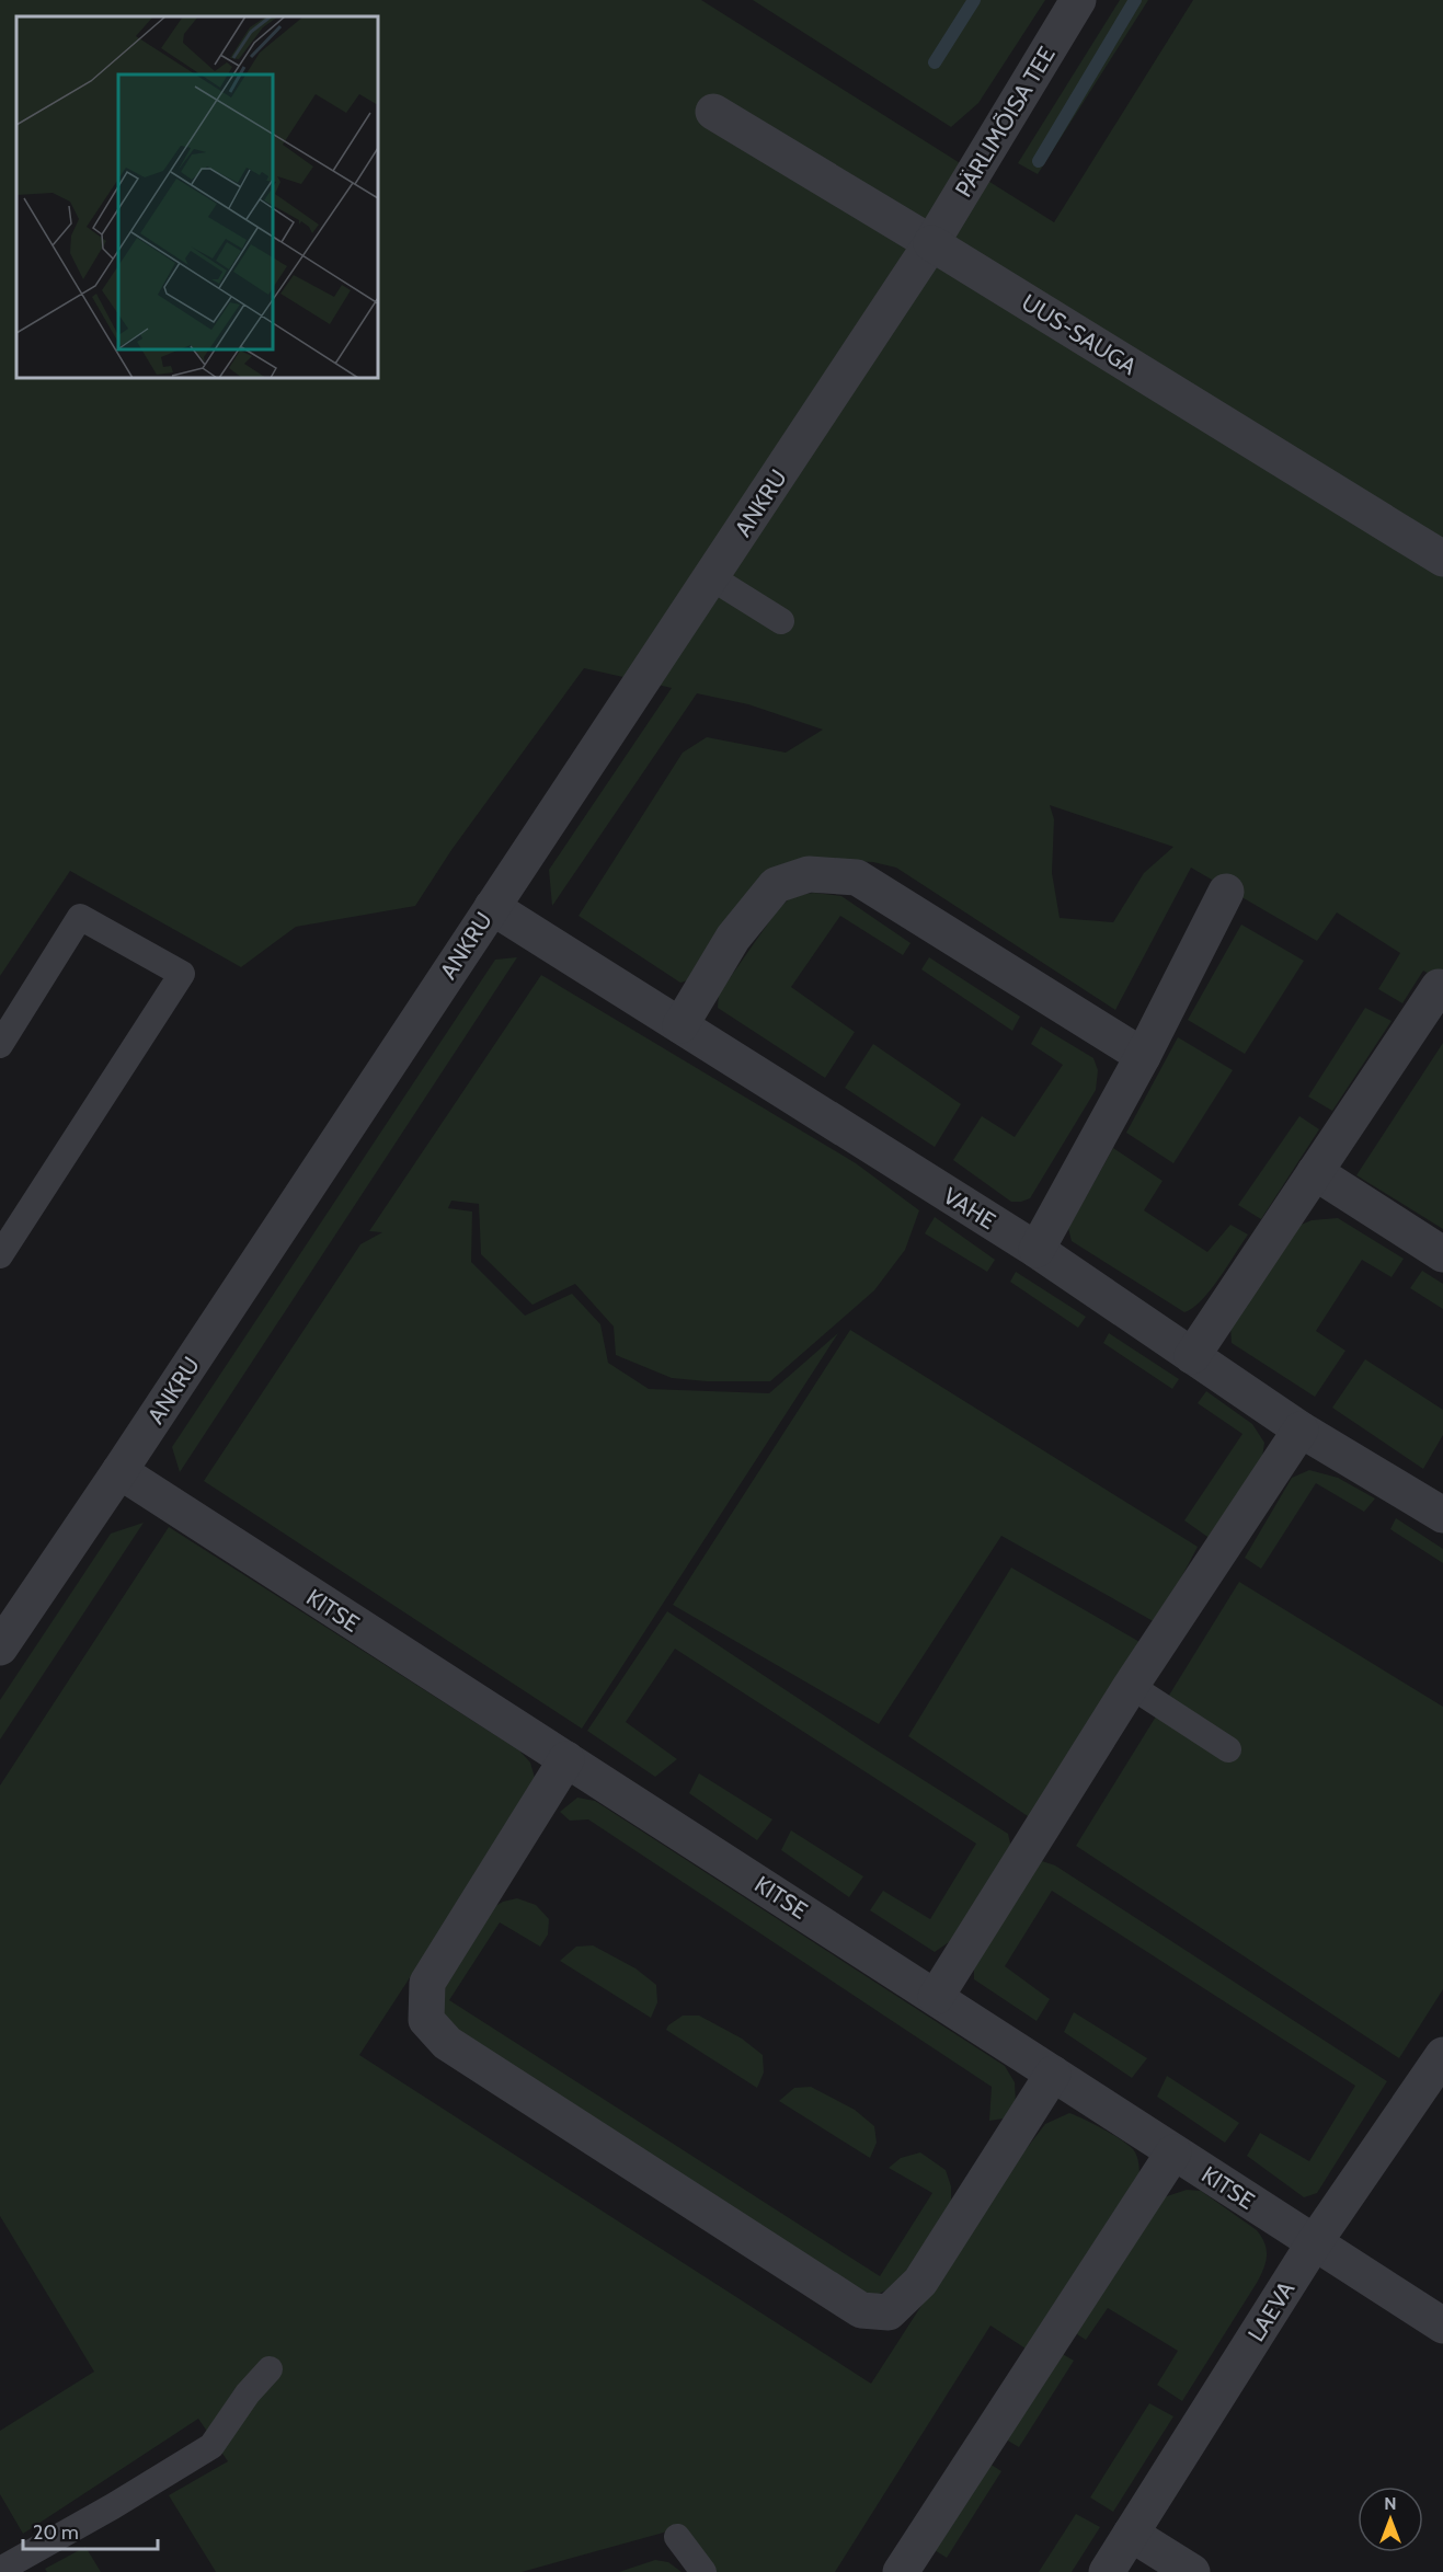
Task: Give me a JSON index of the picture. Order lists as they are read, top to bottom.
{
  "streets": {
    "street": [
      "PÄRLIMÕISA TEE",
      "UUS-SAUGA",
      "ANKRU",
      "VAHE",
      "KITSE",
      "LAEVA"
    ]
  },
  "crossings": [
    ["PÄRLIMÕISA TEE", "UUS-SAUGA"],
    ["PÄRLIMÕISA TEE", "ANKRU"],
    ["UUS-SAUGA", "ANKRU"],
    ["ANKRU", "VAHE"],
    ["ANKRU", "KITSE"],
    ["KITSE", "LAEVA"]
  ],
  "scale_bar": "20 m",
  "north": "top"
}
